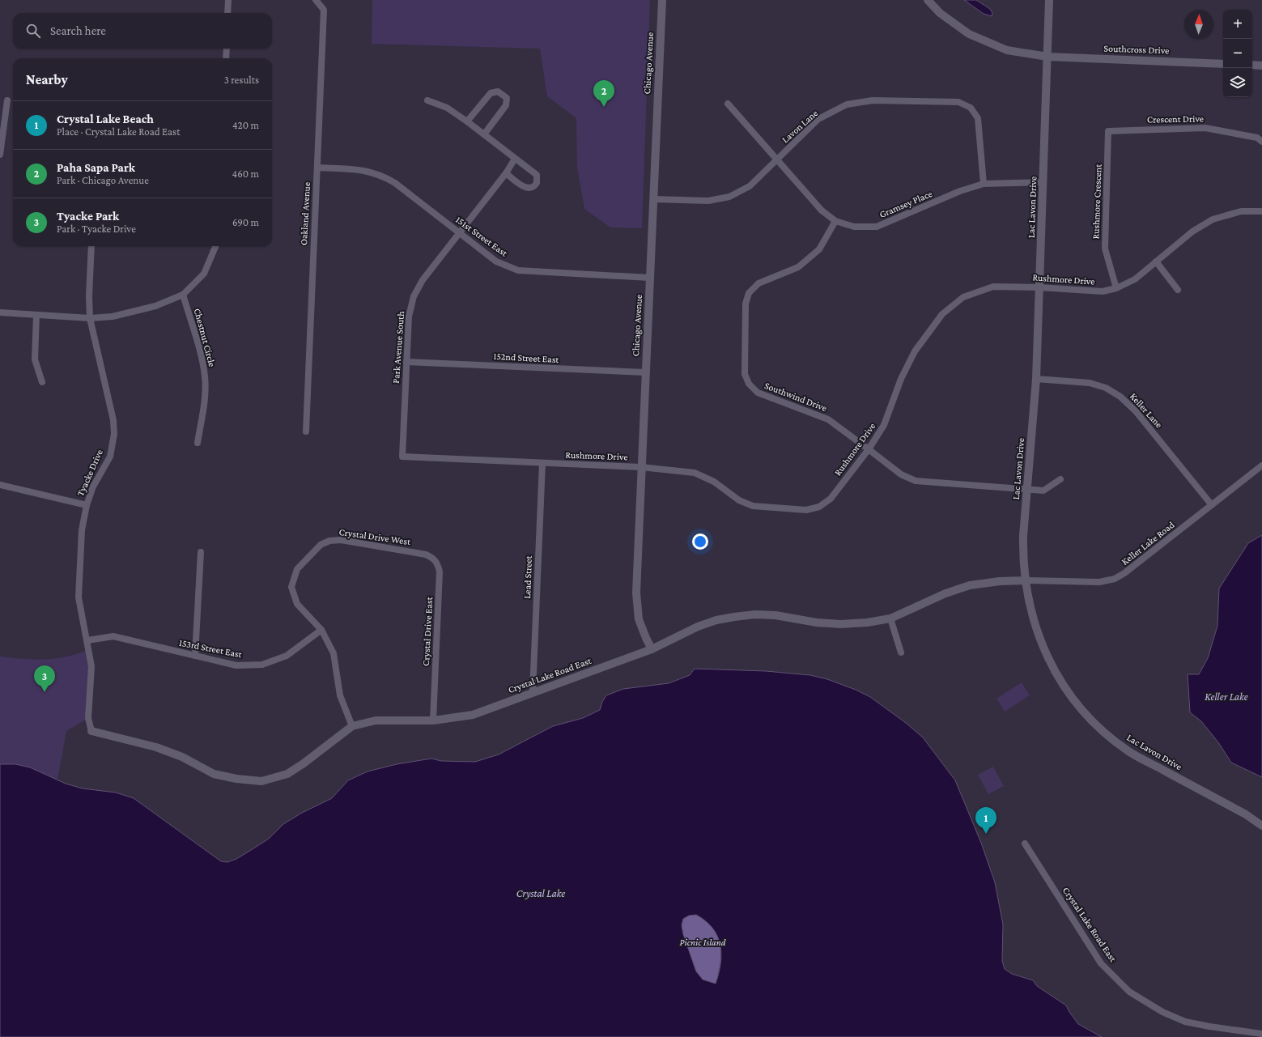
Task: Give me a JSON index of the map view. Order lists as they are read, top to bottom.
{
  "streets": {
    "street": [
      "Southcross Drive",
      "Chicago Avenue",
      "Crescent Drive",
      "Lavon Lane",
      "Rushmore Crescent",
      "Gramsey Place",
      "Lac Lavon Drive",
      "Oakland Avenue",
      "151st Street East",
      "Rushmore Drive",
      "Chestnut Circle",
      "Park Avenue South",
      "152nd Street East",
      "Southwind Drive",
      "Keller Lane",
      "Tyacke Drive",
      "Crystal Drive West",
      "Keller Lake Road",
      "Lead Street",
      "Crystal Drive East",
      "153rd Street East",
      "Crystal Lake Road East"
    ]
  },
  "crossings": [
    ["Southcross Drive", "Lac Lavon Drive"],
    ["Chicago Avenue", "Lavon Lane"],
    ["Chicago Avenue", "151st Street East"],
    ["Chicago Avenue", "Rushmore Drive"],
    ["Chicago Avenue", "152nd Street East"],
    ["Chicago Avenue", "Crystal Lake Road East"],
    ["Crescent Drive", "Rushmore Crescent"],
    ["Lavon Lane", "Gramsey Place"],
    ["Rushmore Crescent", "Rushmore Drive"],
    ["Gramsey Place", "Lac Lavon Drive"],
    ["Gramsey Place", "Southwind Drive"],
    ["Lac Lavon Drive", "Rushmore Drive"],
    ["Lac Lavon Drive", "Southwind Drive"],
    ["Lac Lavon Drive", "Keller Lane"],
    ["Lac Lavon Drive", "Keller Lake Road"],
    ["Lac Lavon Drive", "Crystal Lake Road East"],
    ["Oakland Avenue", "151st Street East"],
    ["151st Street East", "Park Avenue South"],
    ["Rushmore Drive", "Park Avenue South"],
    ["Rushmore Drive", "Southwind Drive"],
    ["Rushmore Drive", "Lead Street"],
    ["Park Avenue South", "152nd Street East"],
    ["Keller Lane", "Keller Lake Road"],
    ["Tyacke Drive", "153rd Street East"],
    ["Tyacke Drive", "Crystal Lake Road East"],
    ["Crystal Drive West", "Crystal Drive East"],
    ["Crystal Drive West", "153rd Street East"],
    ["Crystal Drive West", "Crystal Lake Road East"],
    ["Keller Lake Road", "Crystal Lake Road East"],
    ["Lead Street", "Crystal Lake Road East"],
    ["Crystal Drive East", "Crystal Lake Road East"]
  ],
  "water": ["Keller Lake", "Crystal Lake"],
  "parks": ["Picnic Island"],
  "north": "top",
  "page": {
    "map_buttons": ["+", "−"],
    "search": "Search here",
    "heading": ["Nearby", "3 results"],
    "pins": ["2", "3", "1"],
    "list": [
      {
        "mark": "1",
        "name": "Crystal Lake Beach",
        "note": "Place · Crystal Lake Road East",
        "value": "420 m"
      },
      {
        "mark": "2",
        "name": "Paha Sapa Park",
        "note": "Park · Chicago Avenue",
        "value": "460 m"
      },
      {
        "mark": "3",
        "name": "Tyacke Park",
        "note": "Park · Tyacke Drive",
        "value": "690 m"
      }
    ]
  }
}
